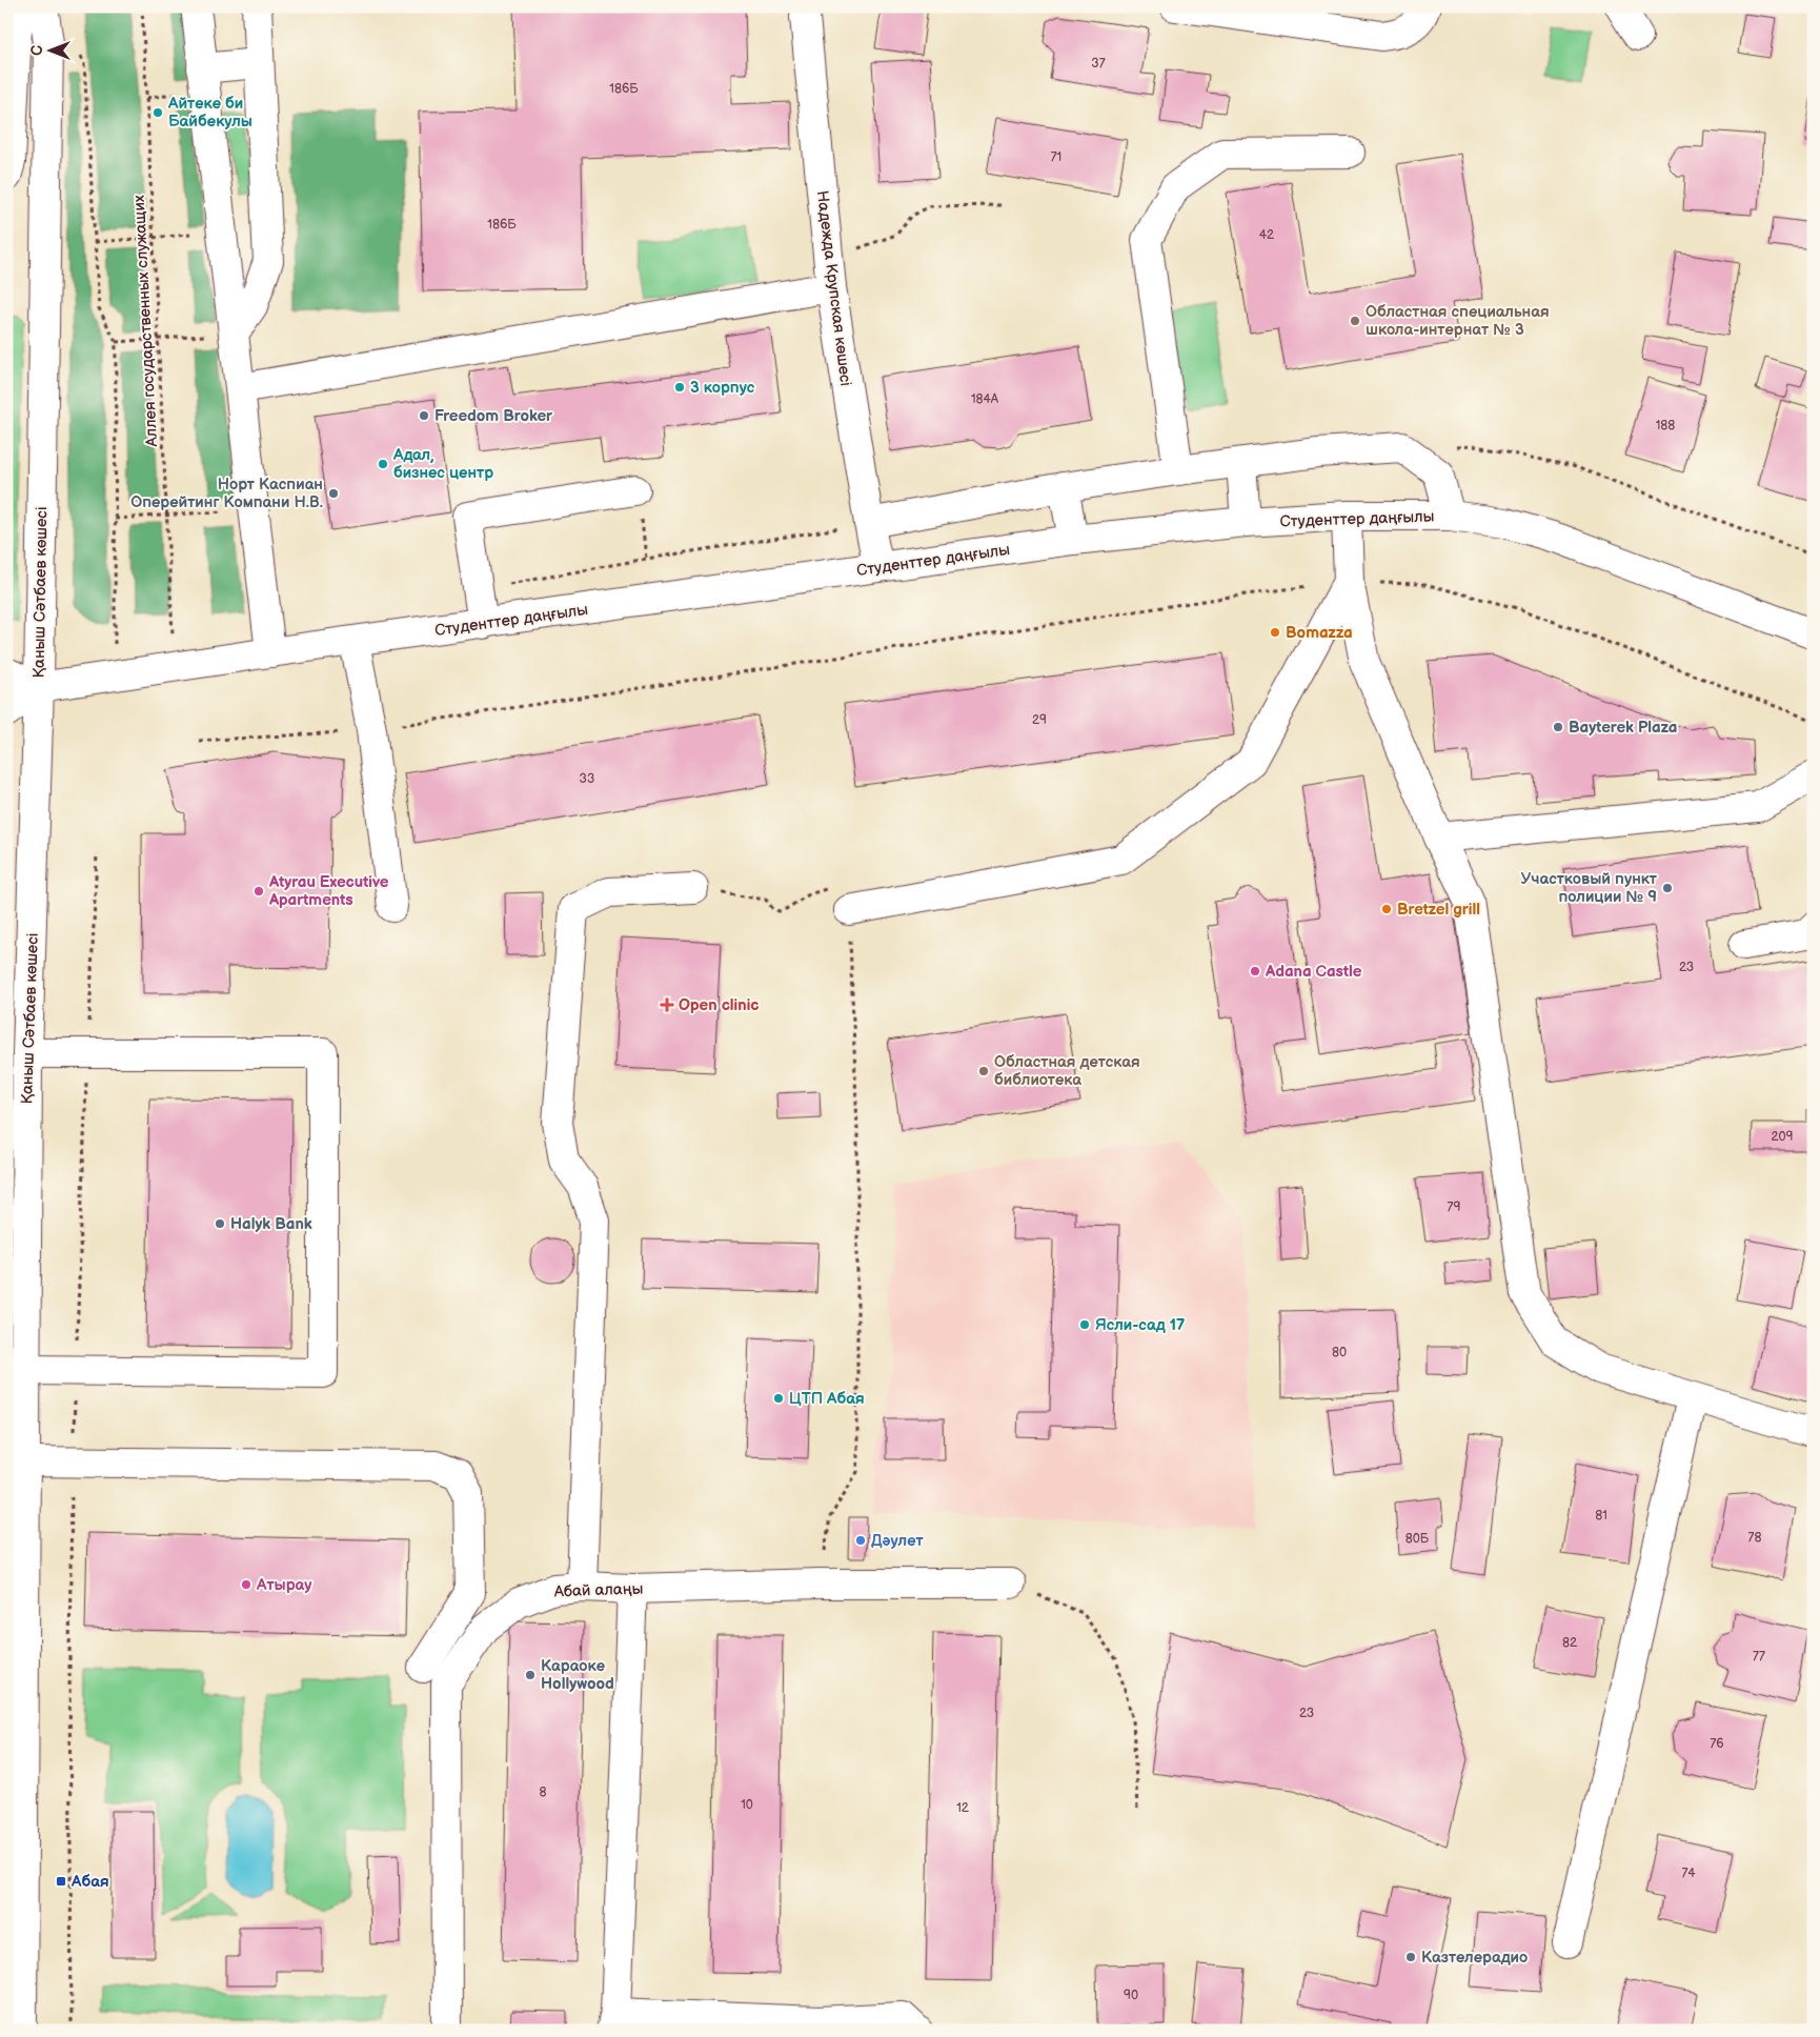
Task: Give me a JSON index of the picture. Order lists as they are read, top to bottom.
{
  "streets": {
    "street": [
      "Надежда Крупская көшесі",
      "Студенттер даңғылы",
      "Қаныш Сәтбаев көшесі",
      "Абай алаңы"
    ],
    "path": ["Аллея государственных служащих"]
  },
  "crossings": [
    ["Надежда Крупская көшесі", "Студенттер даңғылы"],
    ["Студенттер даңғылы", "Қаныш Сәтбаев көшесі"]
  ],
  "places": {
    "other": [
      "Айтеке би Байбекулы",
      "Областная специальная школа-интернат № 3",
      "3 корпус",
      "Freedom Broker",
      "Адал, бизнес центр",
      "Норт Каспиан Оперейтинг Компани Н.В.",
      "Bomazza",
      "Bayterek Plaza",
      "Участковый пункт полиции № 9",
      "Atyrau Executive Apartments",
      "Bretzel grill",
      "Adana Сastle",
      "Областная детская библиотека",
      "Halyk Bank",
      "Ясли-сад 17",
      "ЦТП Абая",
      "Дәулет",
      "Атырау",
      "Караоке Hollywood",
      "Казтелерадио"
    ],
    "health": ["Open clinic"],
    "transit": ["Абая"]
  },
  "house_numbers": [
    "37",
    "186Б",
    "71",
    "186Б",
    "42",
    "184А",
    "188",
    "29",
    "33",
    "23",
    "209",
    "79",
    "80",
    "81",
    "78",
    "80Б",
    "82",
    "77",
    "23",
    "76",
    "8",
    "10",
    "12",
    "74",
    "90"
  ],
  "north": "left"
}
